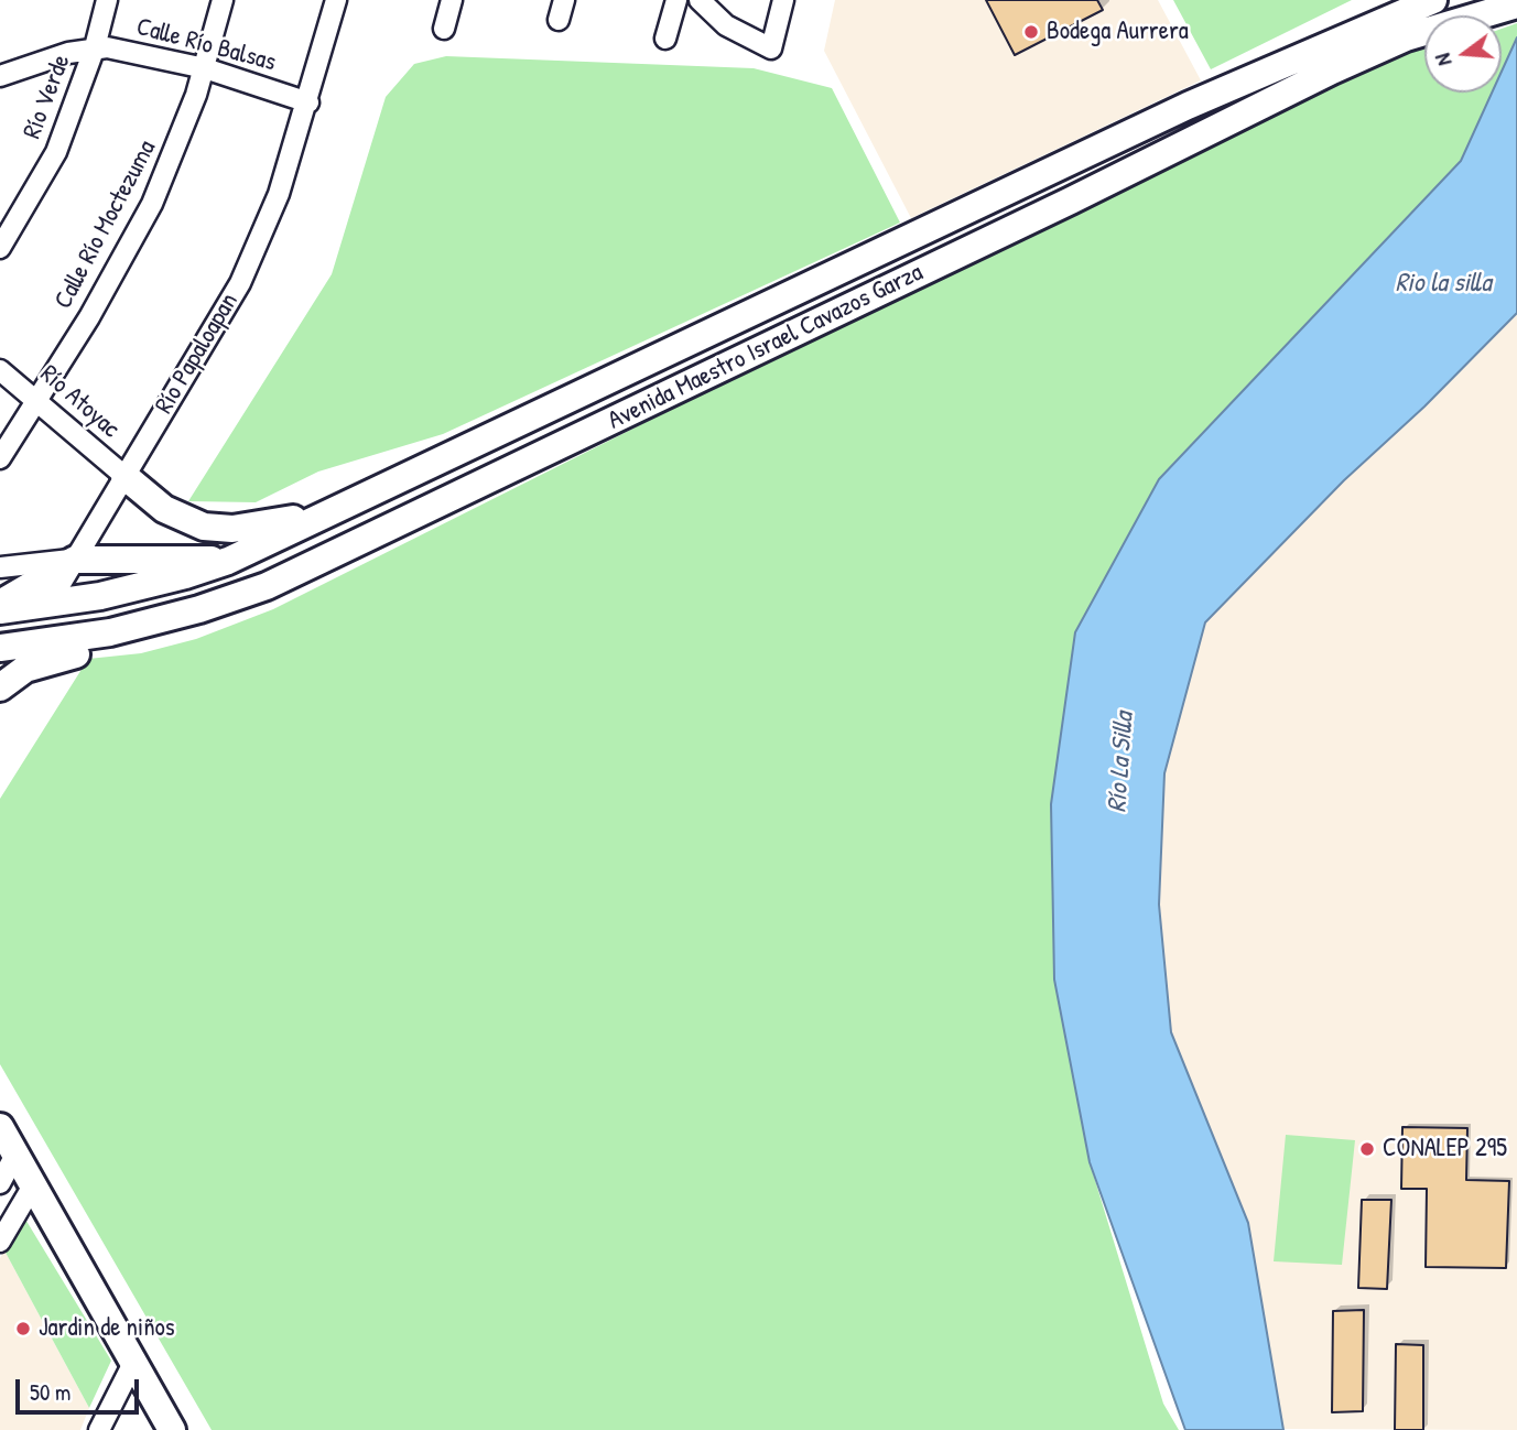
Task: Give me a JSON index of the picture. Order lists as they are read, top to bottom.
{
  "streets": {
    "main road": ["Avenida Maestro Israel Cavazos Garza", "Río Papaloapan"],
    "street": [
      "Calle Río Balsas",
      "Río Verde",
      "Calle Río Moctezuma",
      "Río Atoyac"
    ]
  },
  "crossings": [
    ["Calle Río Balsas", "Río Verde"],
    ["Calle Río Balsas", "Calle Río Moctezuma"],
    ["Calle Río Balsas", "Río Papaloapan"],
    ["Calle Río Moctezuma", "Río Atoyac"],
    ["Avenida Maestro Israel Cavazos Garza", "Río Papaloapan"],
    ["Río Papaloapan", "Río Atoyac"]
  ],
  "water": ["Rio la silla", "Río La Silla"],
  "places": ["Bodega Aurrera", "CONALEP 295", "Jardin de niños"],
  "scale_bar": "50 m",
  "north": "left"
}
